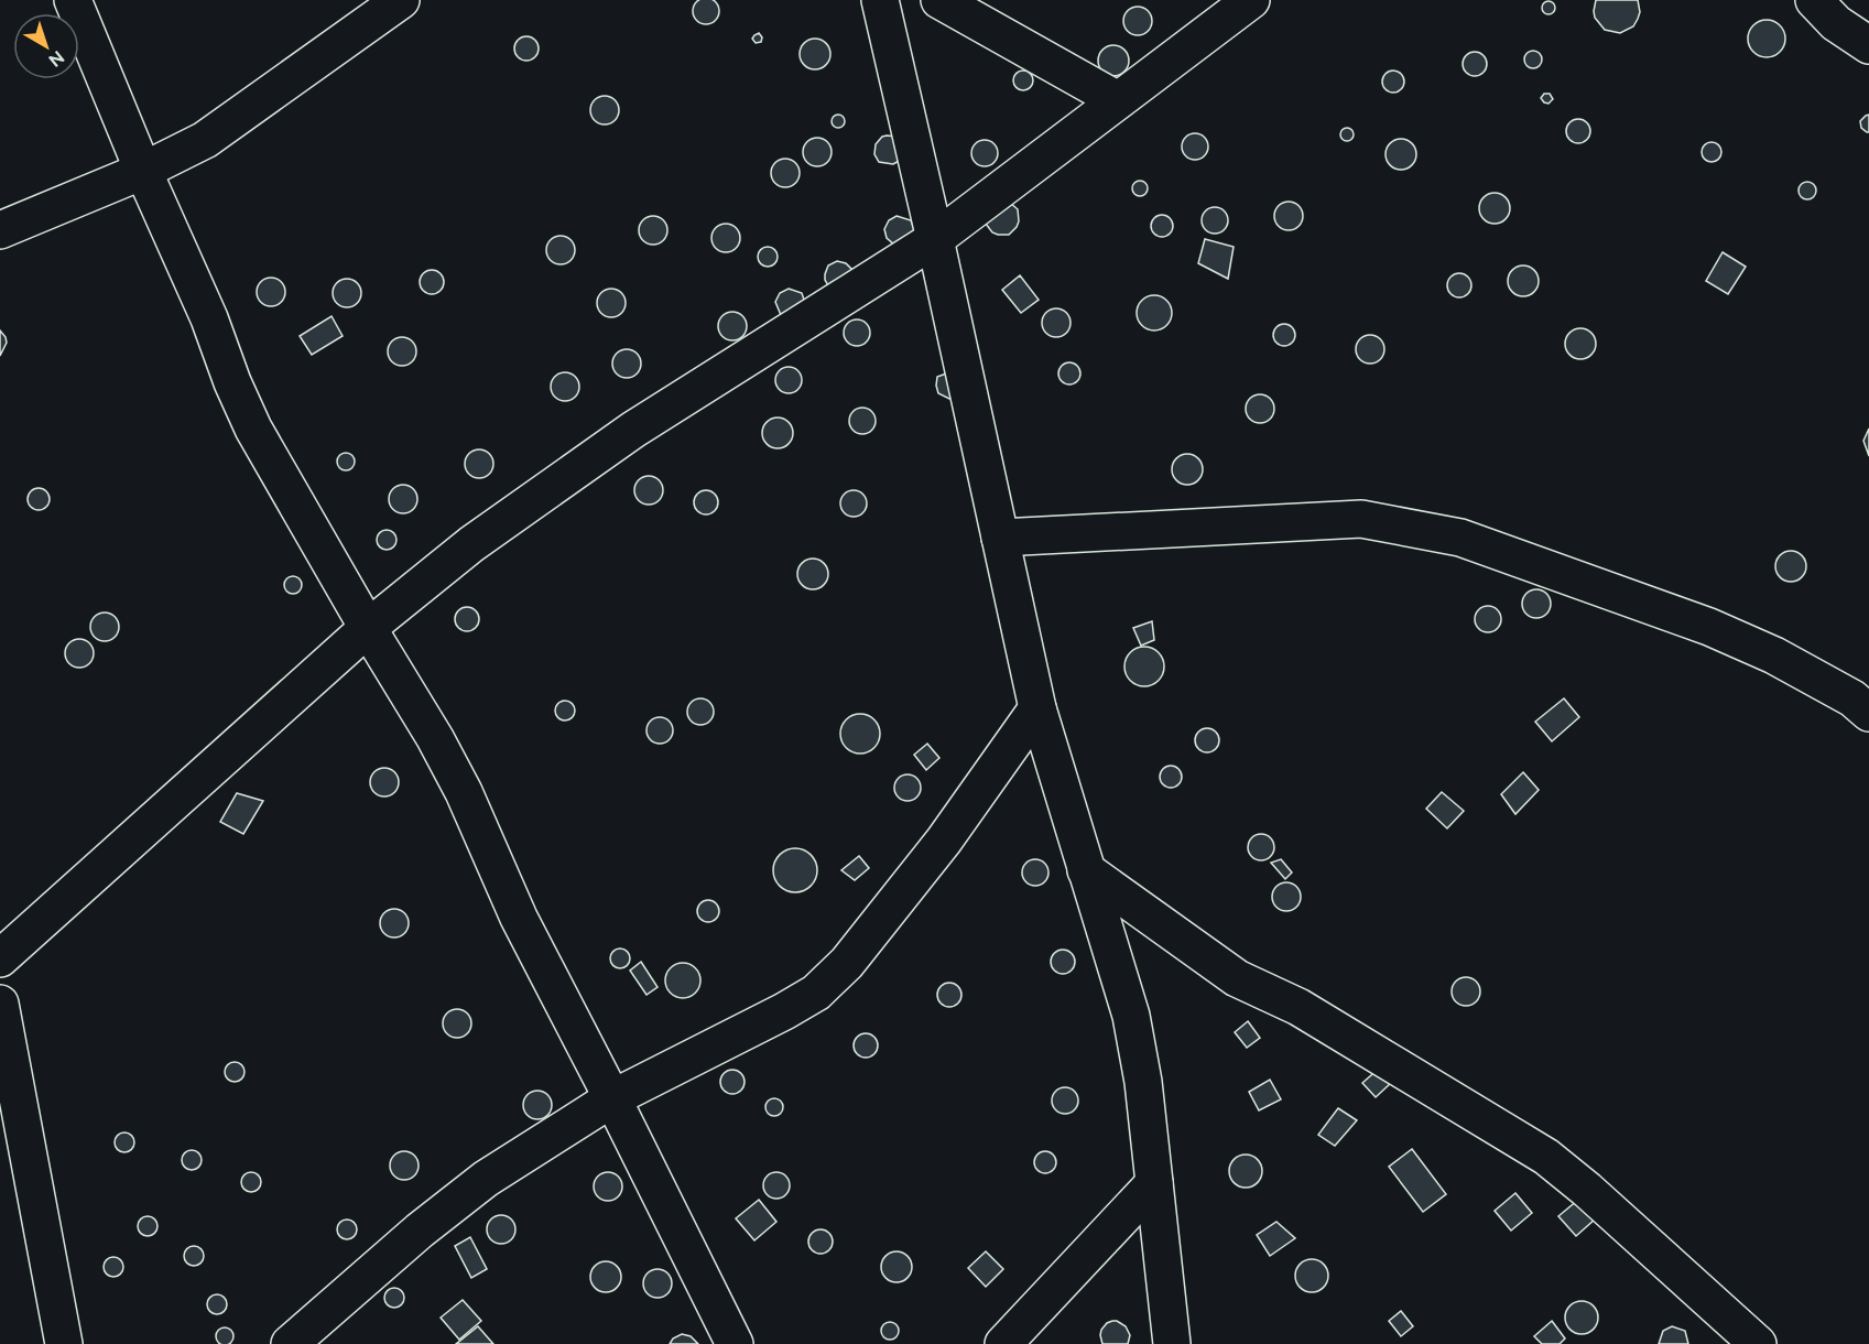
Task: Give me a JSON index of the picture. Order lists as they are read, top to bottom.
{
  "north": "bottom right"
}
